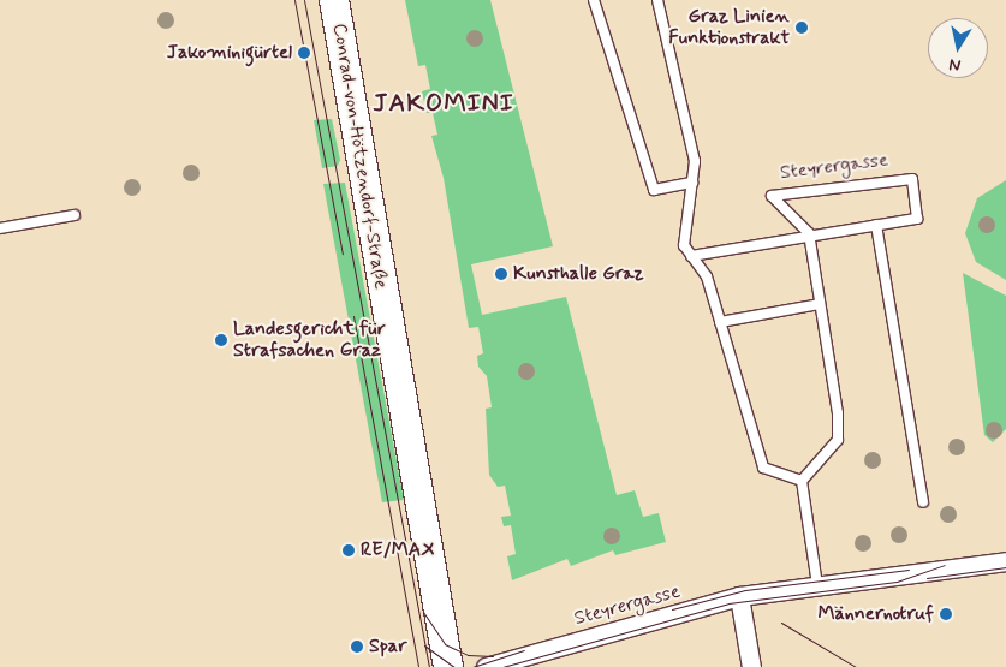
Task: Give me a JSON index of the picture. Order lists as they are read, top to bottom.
{
  "streets": {
    "main road": ["Conrad-von-Hötzendorf-Straße"],
    "street": ["Steyrergasse"]
  },
  "districts": ["JAKOMINI"],
  "places": [
    "Graz Linien Funktionstrakt",
    "Jakominigürtel",
    "Kunsthalle Graz",
    "Landesgericht für Strafsachen Graz",
    "RE/MAX",
    "Männernotruf",
    "Spar"
  ],
  "north": "bottom"
}
